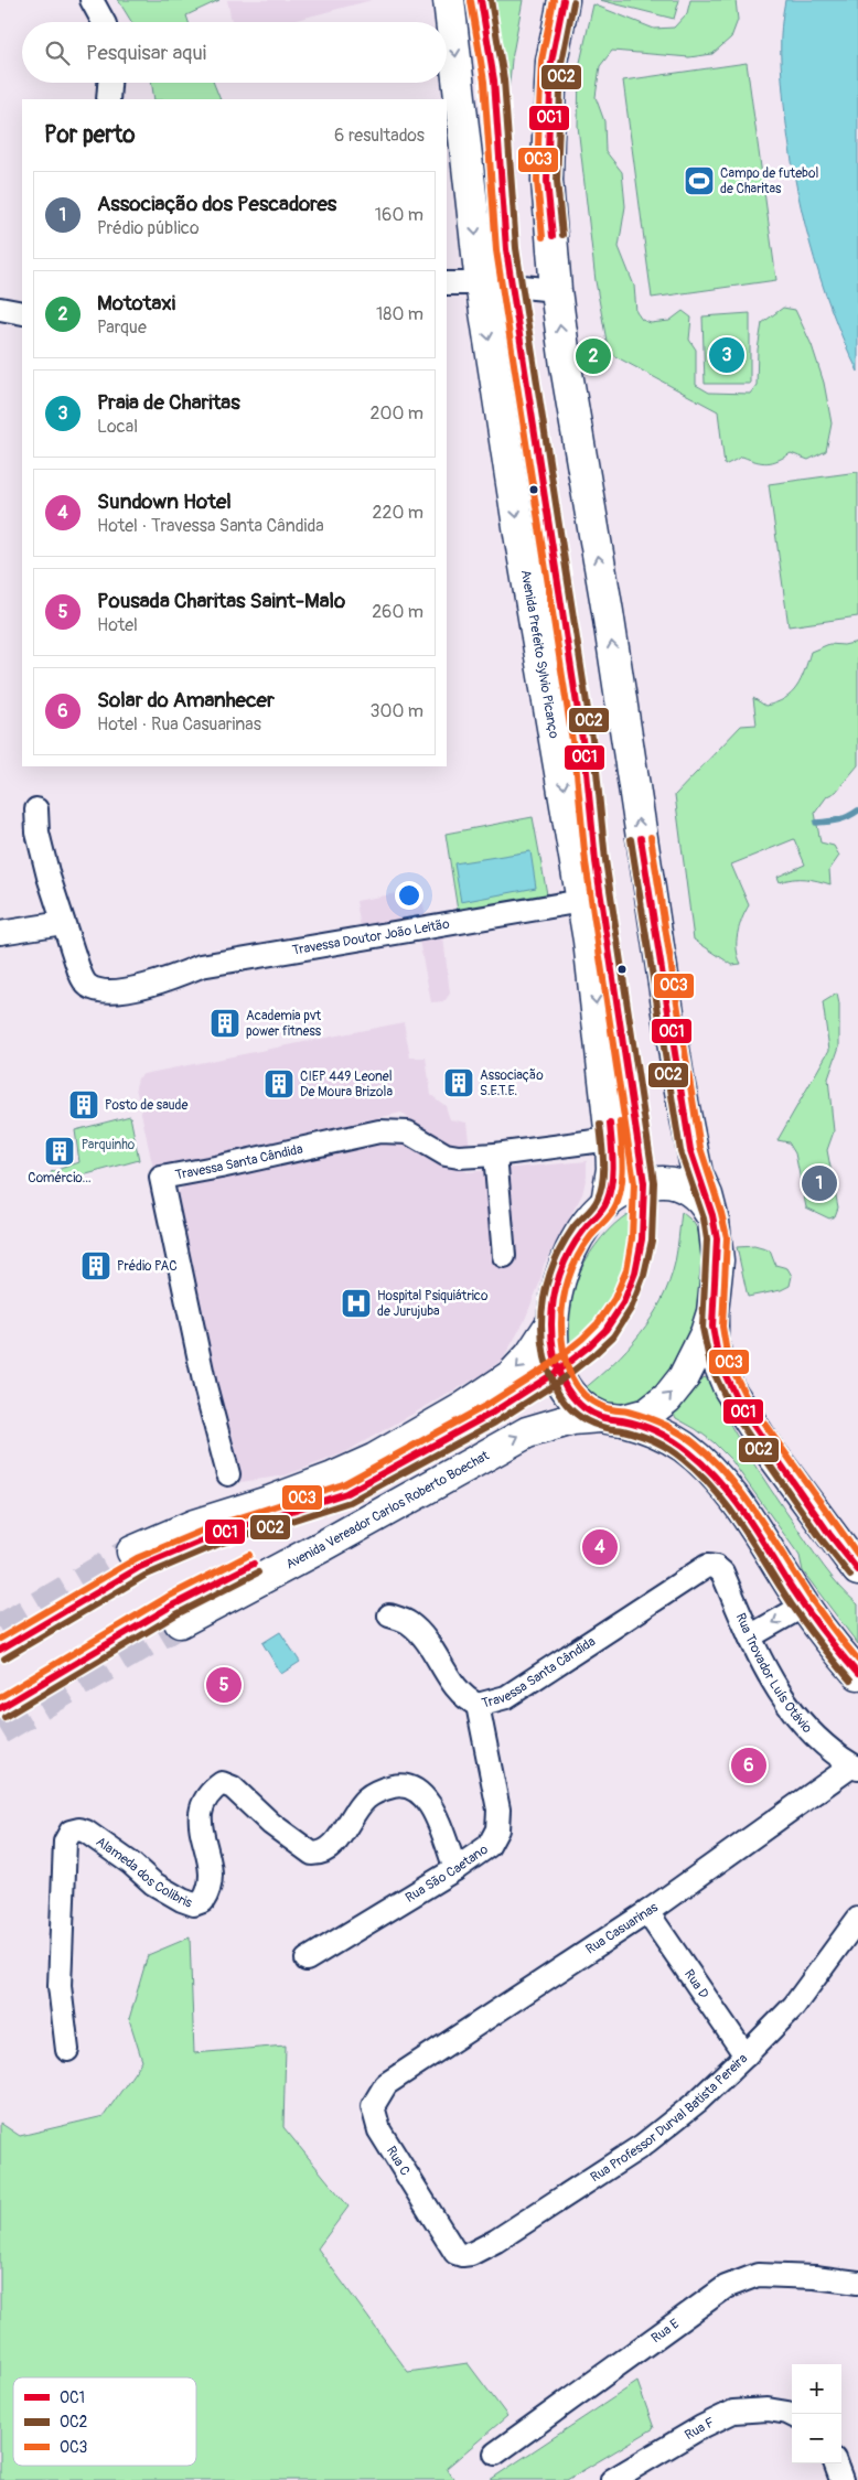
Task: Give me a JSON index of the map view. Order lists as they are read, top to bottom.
{
  "streets": {
    "main road": ["Avenida Prefeito Sylvio Picanço", "Avenida Vereador Carlos Roberto Boechat"],
    "street": [
      "Travessa Doutor João Leitão",
      "Travessa Santa Cândida",
      "Rua Trovador Luís Otávio",
      "Alameda dos Colibris",
      "Rua São Caetano",
      "Rua Casuarinas",
      "Rua D",
      "Rua Professor Durval Batista Pereira",
      "Rua C",
      "Rua E",
      "Rua F"
    ]
  },
  "crossings": [
    ["Avenida Prefeito Sylvio Picanço", "Travessa Doutor João Leitão"],
    ["Avenida Prefeito Sylvio Picanço", "Travessa Santa Cândida"],
    ["Travessa Santa Cândida", "Rua Trovador Luís Otávio"],
    ["Travessa Santa Cândida", "Rua São Caetano"],
    ["Rua Trovador Luís Otávio", "Rua Casuarinas"],
    ["Alameda dos Colibris", "Rua São Caetano"],
    ["Rua Casuarinas", "Rua D"],
    ["Rua Casuarinas", "Rua C"],
    ["Rua D", "Rua Professor Durval Batista Pereira"],
    ["Rua Professor Durval Batista Pereira", "Rua C"]
  ],
  "parks": ["Parquinho"],
  "places": {
    "sports": ["Campo de futebol de Charitas"],
    "building": [
      "Academia pvt power fitness",
      "Associação S.E.T.E.",
      "CIEP 449 Leonel De Moura Brizola",
      "Posto de saude",
      "Comércio...",
      "Prédio PAC"
    ],
    "hospital": ["Hospital Psiquiátrico de Jurujuba"]
  },
  "lines": ["transit line OC1", "transit line OC2", "transit line OC3"],
  "legend": ["OC1", "OC2", "OC3"],
  "page": {
    "search": "Pesquisar aqui",
    "heading": ["Por perto", "6 resultados"],
    "list": [
      {
        "mark": "1",
        "name": "Associação dos Pescadores",
        "note": "Prédio público",
        "value": "160 m"
      },
      {
        "mark": "2",
        "name": "Mototaxi",
        "note": "Parque",
        "value": "180 m"
      },
      {
        "mark": "3",
        "name": "Praia de Charitas",
        "note": "Local",
        "value": "200 m"
      },
      {
        "mark": "4",
        "name": "Sundown Hotel",
        "note": "Hotel · Travessa Santa Cândida",
        "value": "220 m"
      },
      {
        "mark": "5",
        "name": "Pousada Charitas Saint-Malo",
        "note": "Hotel",
        "value": "260 m"
      },
      {
        "mark": "6",
        "name": "Solar do Amanhecer",
        "note": "Hotel · Rua Casuarinas",
        "value": "300 m"
      }
    ],
    "pins": [
      "3",
      "2",
      "1",
      "4",
      "5",
      "6"
    ],
    "map_buttons": ["+", "−"]
  }
}
